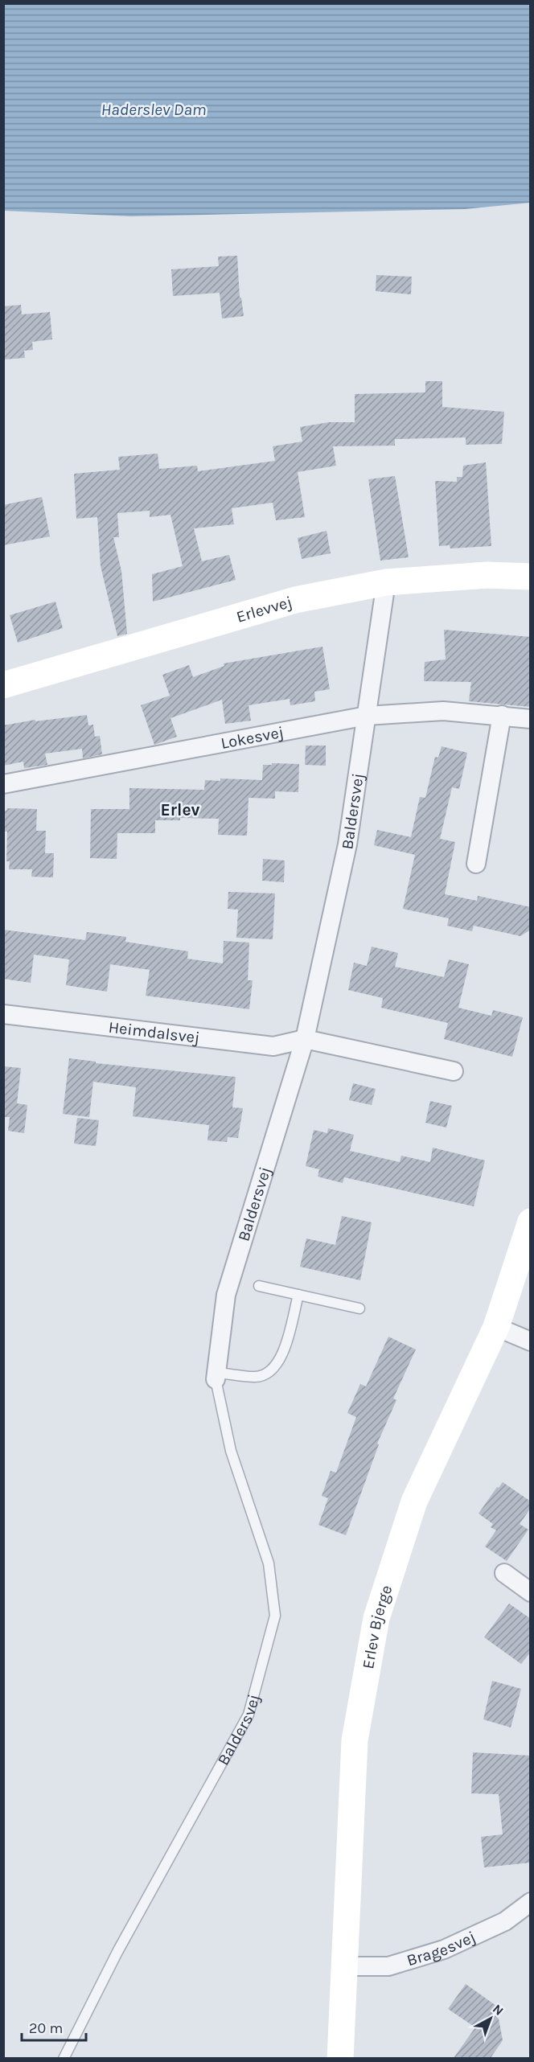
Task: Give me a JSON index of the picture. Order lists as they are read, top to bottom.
{
  "streets": {
    "street": [
      "Erlevvej",
      "Lokesvej",
      "Baldersvej",
      "Heimdalsvej",
      "Erlev Bjerge",
      "Bragesvej"
    ]
  },
  "crossings": [
    ["Erlevvej", "Baldersvej"],
    ["Lokesvej", "Baldersvej"],
    ["Baldersvej", "Heimdalsvej"],
    ["Erlev Bjerge", "Bragesvej"]
  ],
  "districts": ["Erlev"],
  "water": ["Haderslev Dam"],
  "scale_bar": "20 m",
  "north": "top right"
}
